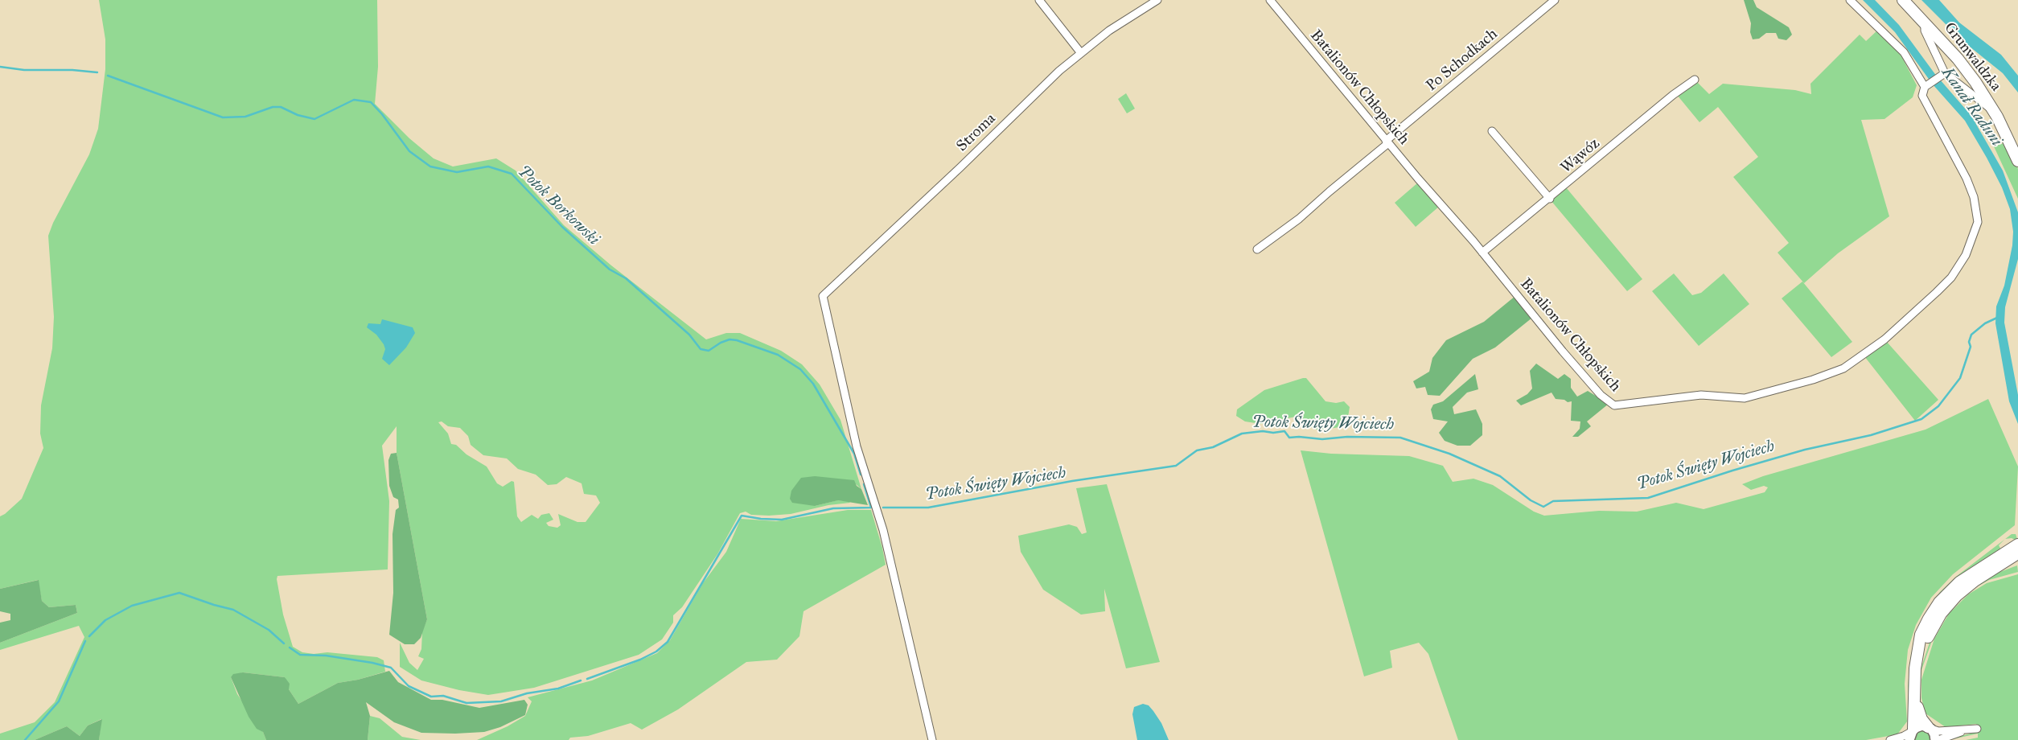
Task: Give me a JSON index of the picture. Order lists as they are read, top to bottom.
{
  "streets": {
    "main road": ["Grunwaldzka"],
    "street": [
      "Po Schodkach",
      "Batalionów Chłopskich",
      "Stroma",
      "Wąwóz"
    ]
  },
  "crossings": [
    ["Po Schodkach", "Batalionów Chłopskich"],
    ["Batalionów Chłopskich", "Wąwóz"]
  ],
  "water": ["Kanał Raduni", "Potok Borkowski", "Potok Święty Wojciech"]
}
